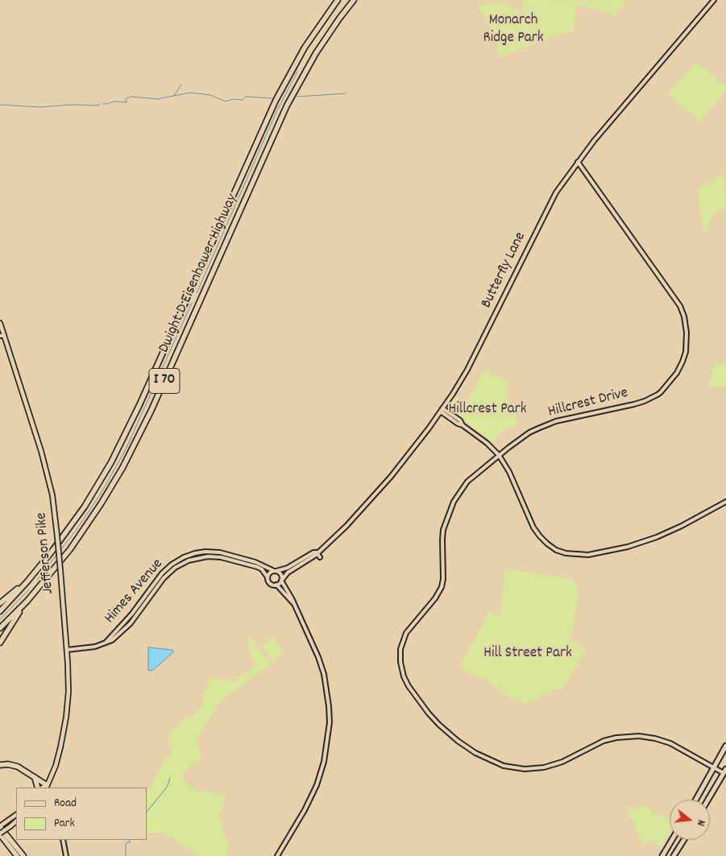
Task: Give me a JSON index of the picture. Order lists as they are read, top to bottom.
{
  "streets": {
    "highway": ["Dwight D Eisenhower Highway", "I 70"],
    "main road": ["Jefferson Pike"],
    "street": ["Butterfly Lane", "Hillcrest Drive", "Himes Avenue"]
  },
  "crossings": [
    ["Butterfly Lane", "Hillcrest Drive"],
    ["Butterfly Lane", "Himes Avenue"],
    ["Jefferson Pike", "Himes Avenue"]
  ],
  "parks": ["Monarch Ridge Park", "Hillcrest Park", "Hill Street Park"],
  "legend": ["Road", "Park"],
  "north": "right"
}
